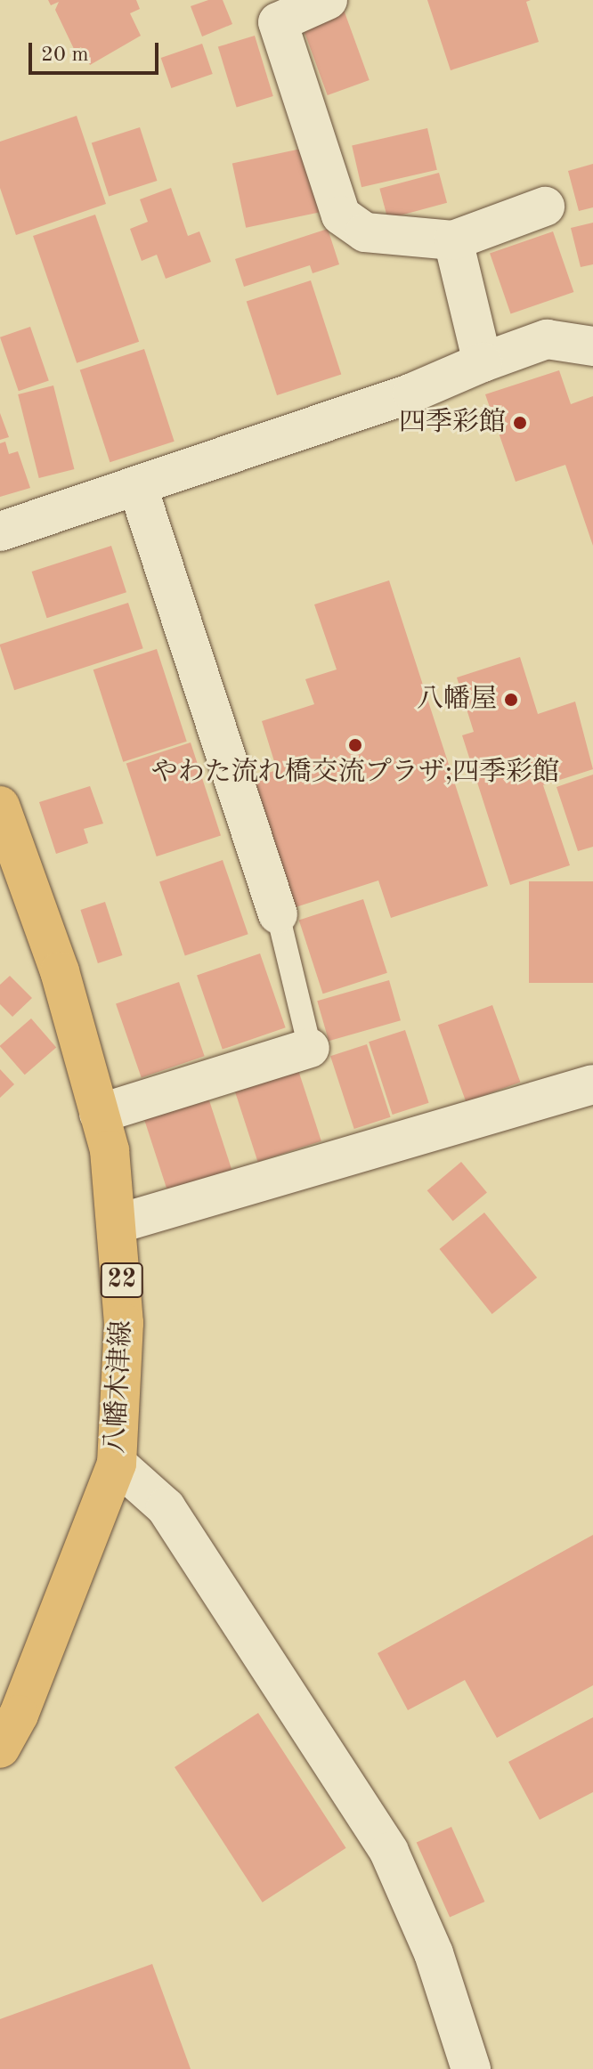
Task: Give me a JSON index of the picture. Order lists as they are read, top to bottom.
{
  "streets": {
    "main road": ["22", "八幡木津線"]
  },
  "places": ["四季彩館", "八幡屋", "やわた流れ橋交流プラザ;四季彩館"],
  "scale_bar": "20 m"
}
